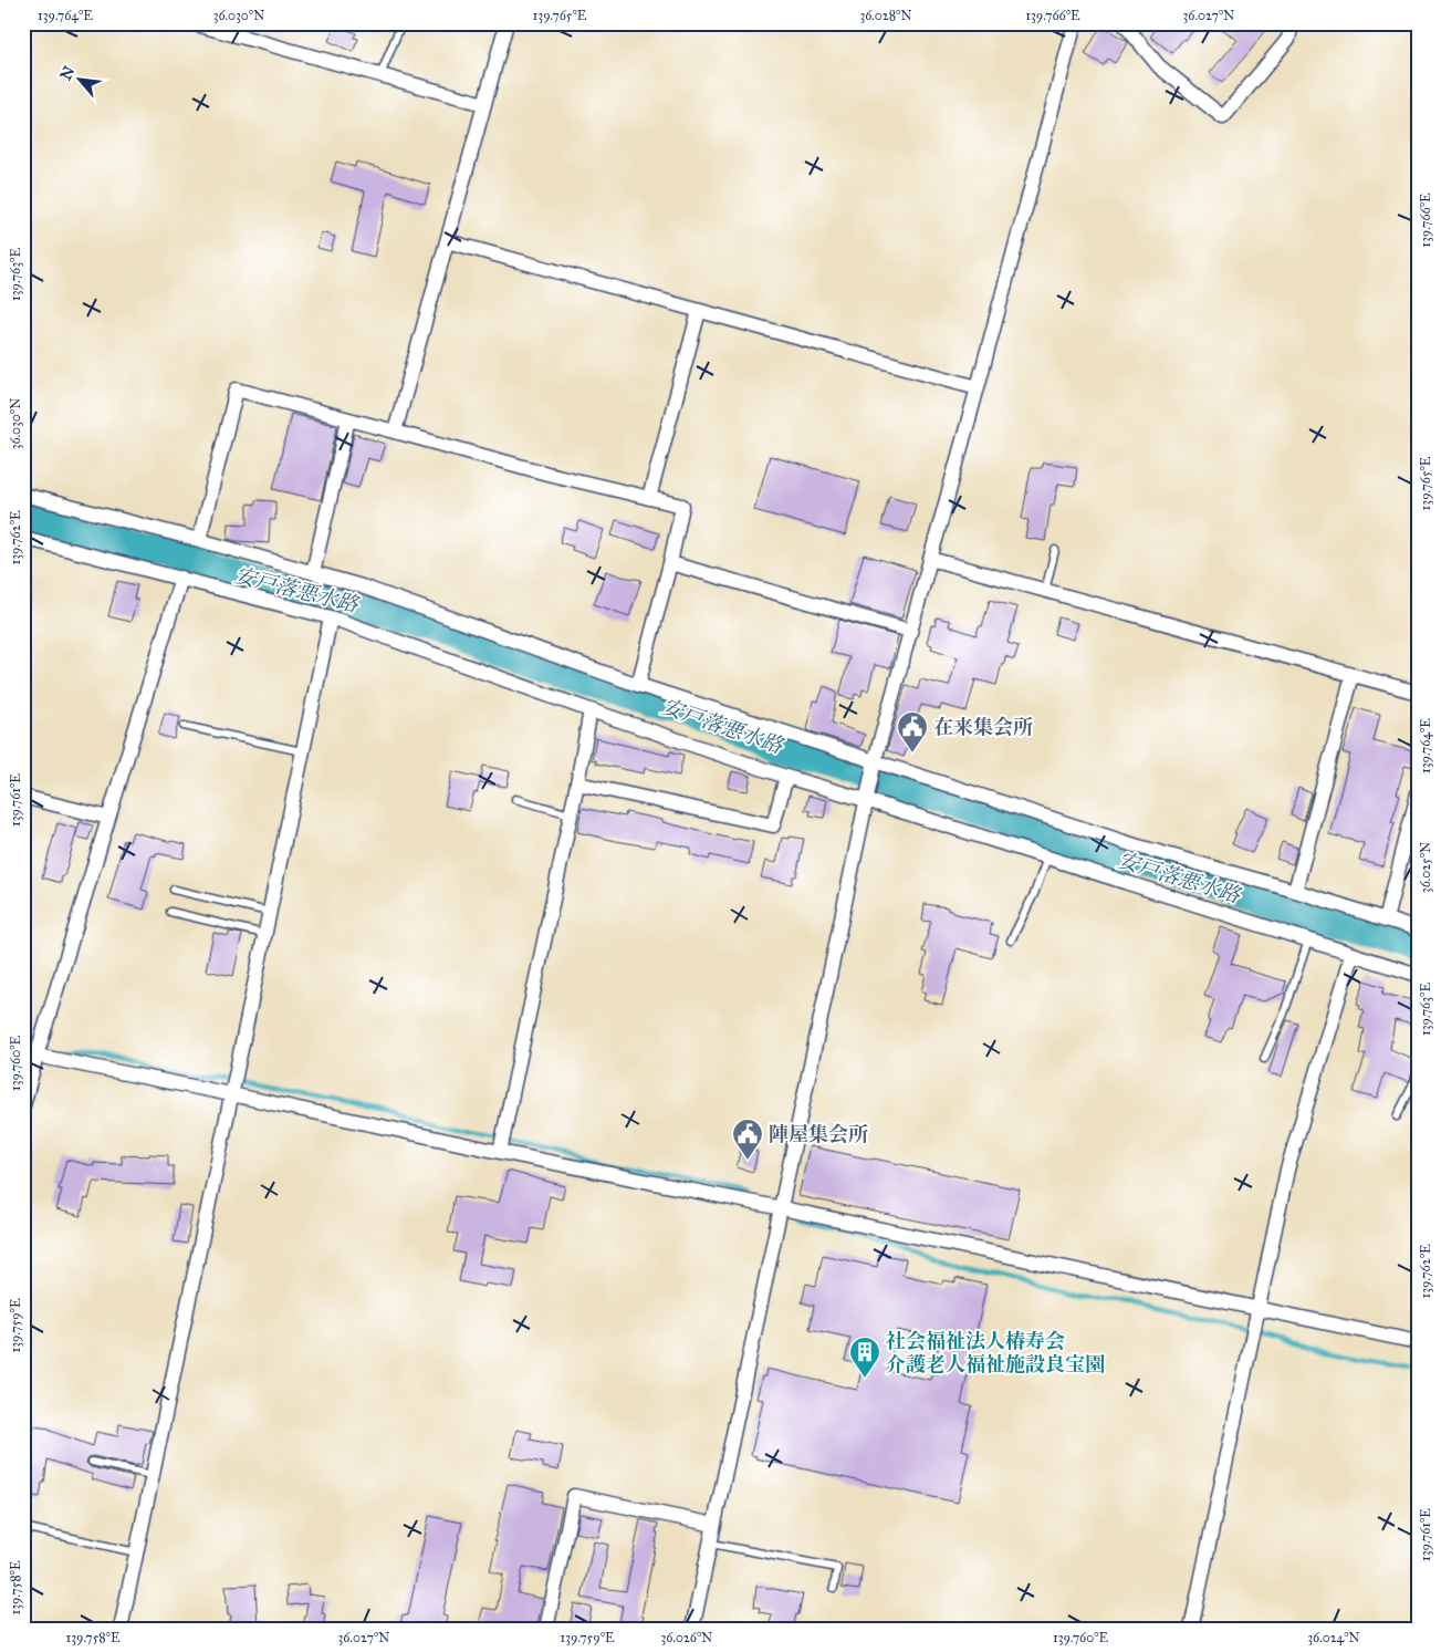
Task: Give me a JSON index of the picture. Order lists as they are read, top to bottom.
{
  "water": ["安戸落悪水路"],
  "places": {
    "public building": ["在来集会所", "陣屋集会所"],
    "building": ["社会福祉法人椿寿会 介護老人福祉施設良宝園"]
  },
  "north": "top left",
  "coordinates": [
    "139.764°E",
    "36.030°N",
    "139.765°E",
    "36.028°N",
    "139.766°E",
    "36.027°N",
    "139.763°E",
    "139.762°E",
    "139.761°E",
    "36.025°N",
    "139.760°E",
    "139.759°E",
    "139.758°E",
    "36.026°N",
    "36.024°N"
  ]
}
